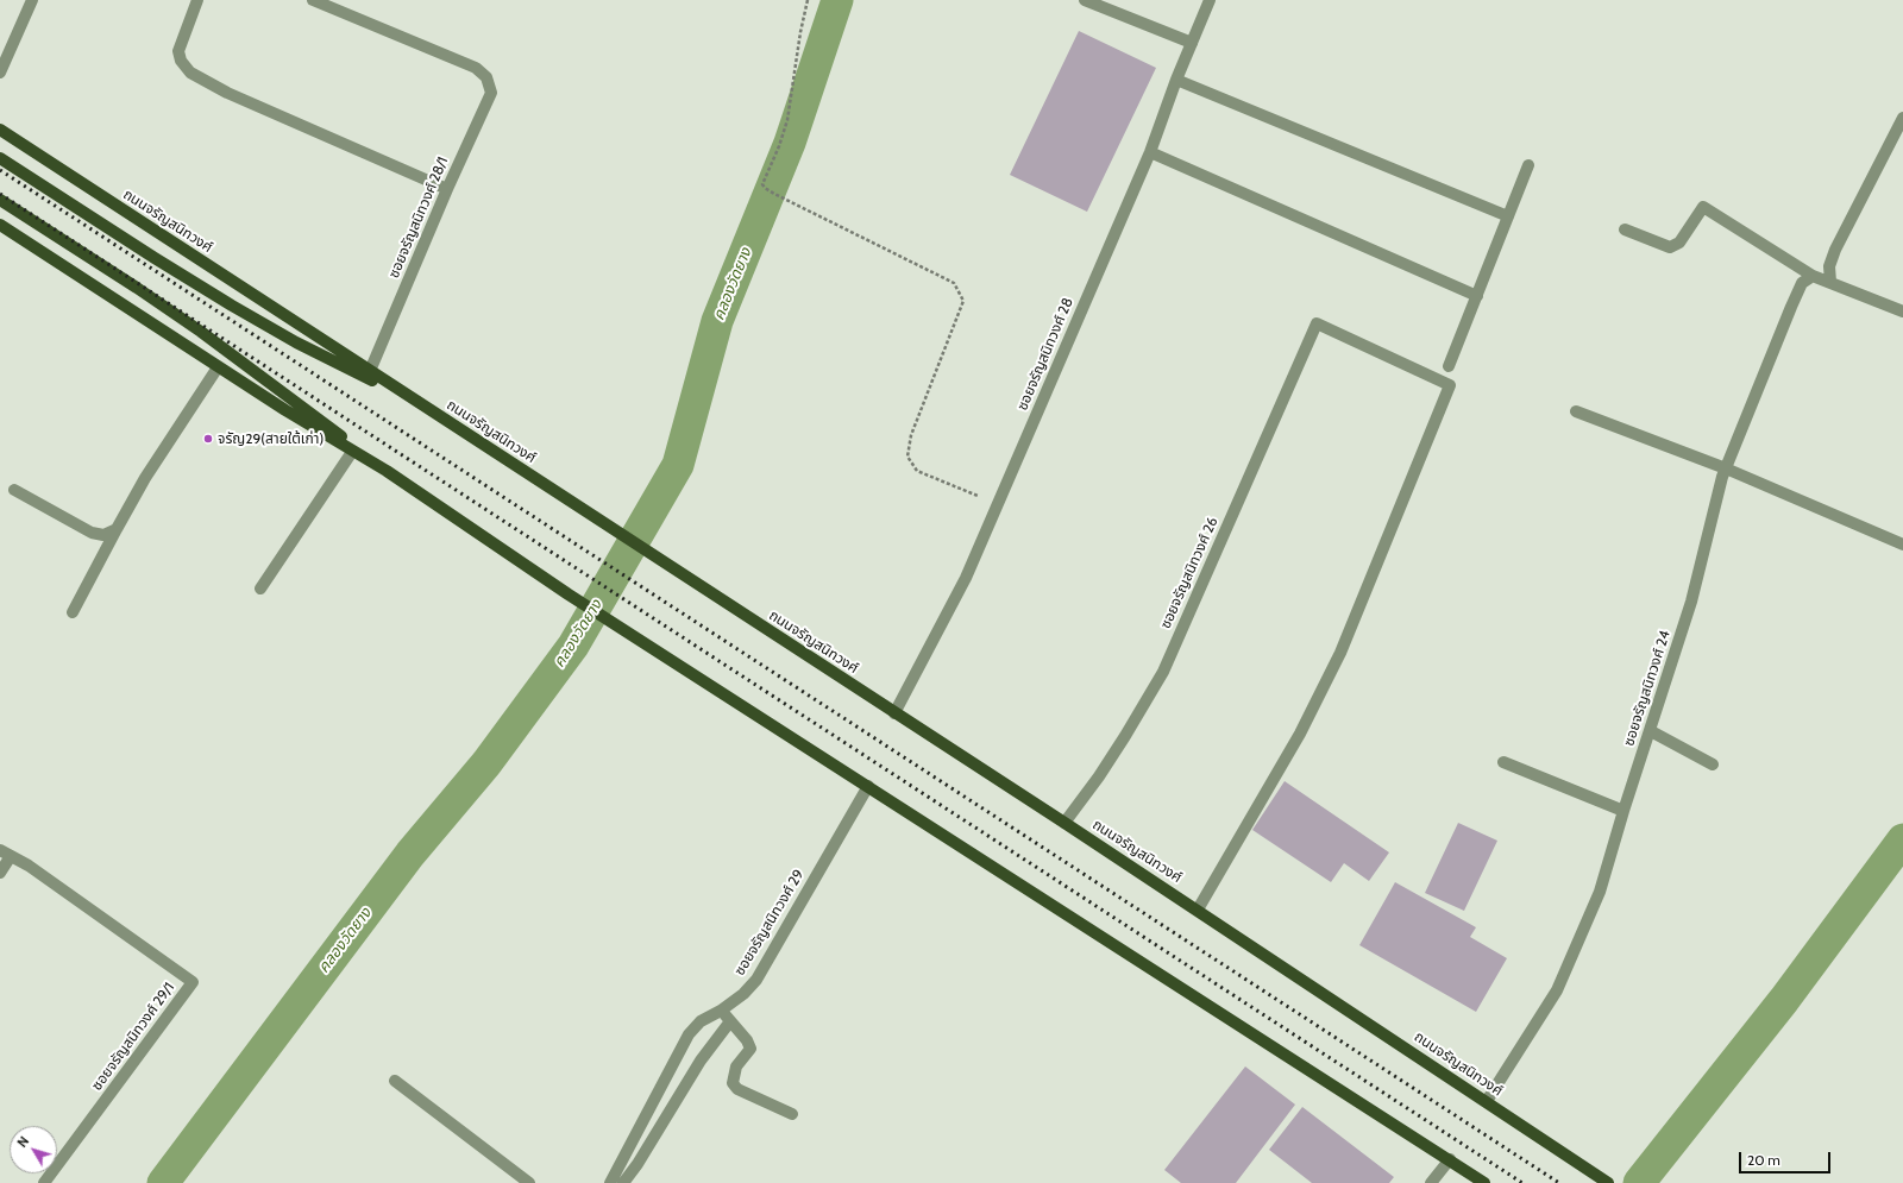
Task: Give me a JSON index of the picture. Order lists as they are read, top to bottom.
{
  "streets": {
    "main road": ["ถนนจรัญสนิทวงศ์"],
    "street": [
      "ซอยจรัญสนิทวงศ์ 28/1",
      "ซอยจรัญสนิทวงศ์ 28",
      "ซอยจรัญสนิทวงศ์ 26",
      "ซอยจรัญสนิทวงศ์ 24",
      "ซอยจรัญสนิทวงศ์ 29",
      "ซอยจรัญสนิทวงศ์ 29/1"
    ]
  },
  "crossings": [
    ["ซอยจรัญสนิทวงศ์ 28/1", "ถนนจรัญสนิทวงศ์"],
    ["ถนนจรัญสนิทวงศ์", "ซอยจรัญสนิทวงศ์ 28"],
    ["ถนนจรัญสนิทวงศ์", "ซอยจรัญสนิทวงศ์ 26"],
    ["ถนนจรัญสนิทวงศ์", "ซอยจรัญสนิทวงศ์ 24"]
  ],
  "water": ["คลองวัดยาง"],
  "places": ["จรัญ29(สายใต้เก่า)"],
  "scale_bar": "20 m",
  "north": "top left"
}
